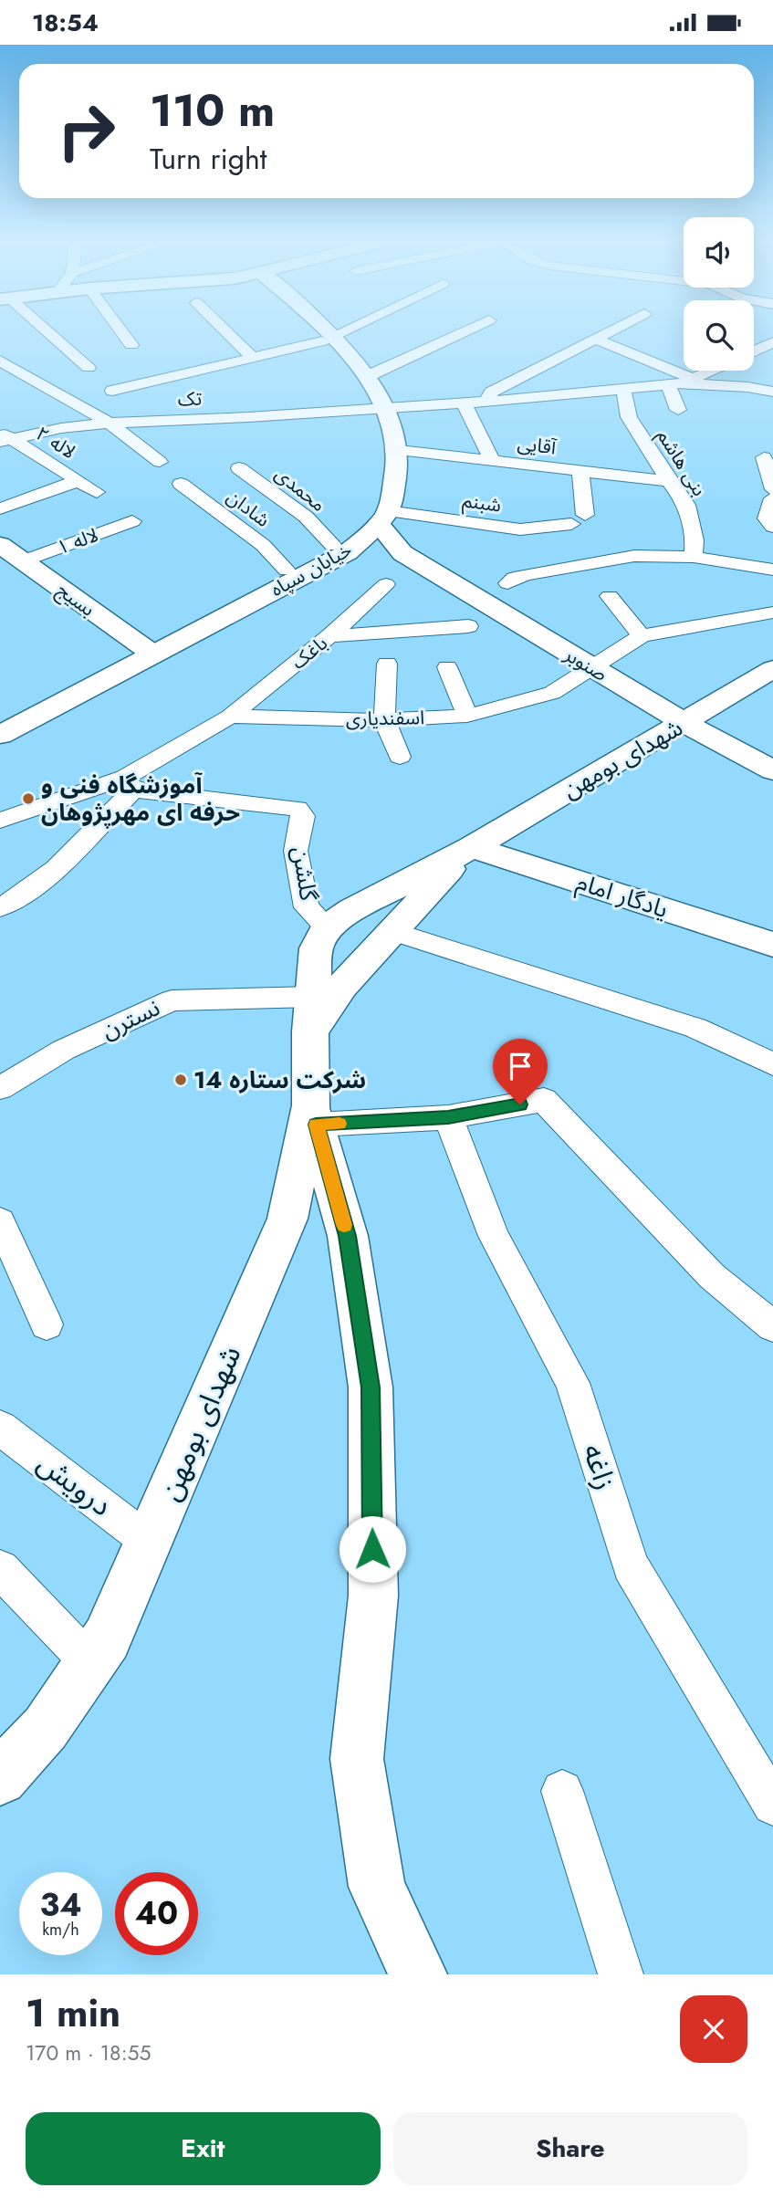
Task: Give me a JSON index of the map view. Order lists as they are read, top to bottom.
{
  "streets": {
    "main road": [
      "خیابان سپاه",
      "بسیج",
      "صنوبر",
      "شهدای بومهن",
      "یادگار امام"
    ],
    "street": [
      "تک",
      "لاله ۲",
      "آقایی",
      "بنی هاشم",
      "محمدی",
      "شبنم",
      "شادان",
      "لاله ۱",
      "باغک",
      "اسفندیاری",
      "گلشن",
      "نسترن",
      "زاغه",
      "درویش"
    ]
  },
  "crossings": [
    ["تک", "لاله ۲"],
    ["تک", "بنی هاشم"],
    ["تک", "خیابان سپاه"],
    ["آقایی", "بنی هاشم"],
    ["آقایی", "شبنم"],
    ["آقایی", "خیابان سپاه"],
    ["محمدی", "خیابان سپاه"],
    ["محمدی", "صنوبر"],
    ["شبنم", "خیابان سپاه"],
    ["شبنم", "صنوبر"],
    ["شادان", "خیابان سپاه"],
    ["لاله ۱", "بسیج"],
    ["خیابان سپاه", "بسیج"],
    ["خیابان سپاه", "صنوبر"],
    ["باغک", "اسفندیاری"],
    ["صنوبر", "اسفندیاری"],
    ["صنوبر", "شهدای بومهن"],
    ["شهدای بومهن", "گلشن"],
    ["شهدای بومهن", "یادگار امام"],
    ["شهدای بومهن", "نسترن"],
    ["شهدای بومهن", "درویش"]
  ],
  "places": ["آموزشگاه فنی و حرفه ای مهرپژوهان", "شرکت ستاره 14"],
  "page": {
    "status": "18:54",
    "turn": ["110 m", "Turn right"],
    "speed": "34 km/h",
    "limit": "40",
    "heading": ["1 min", "170 m · 18:55"],
    "buttons": ["Exit", "Share"]
  }
}
